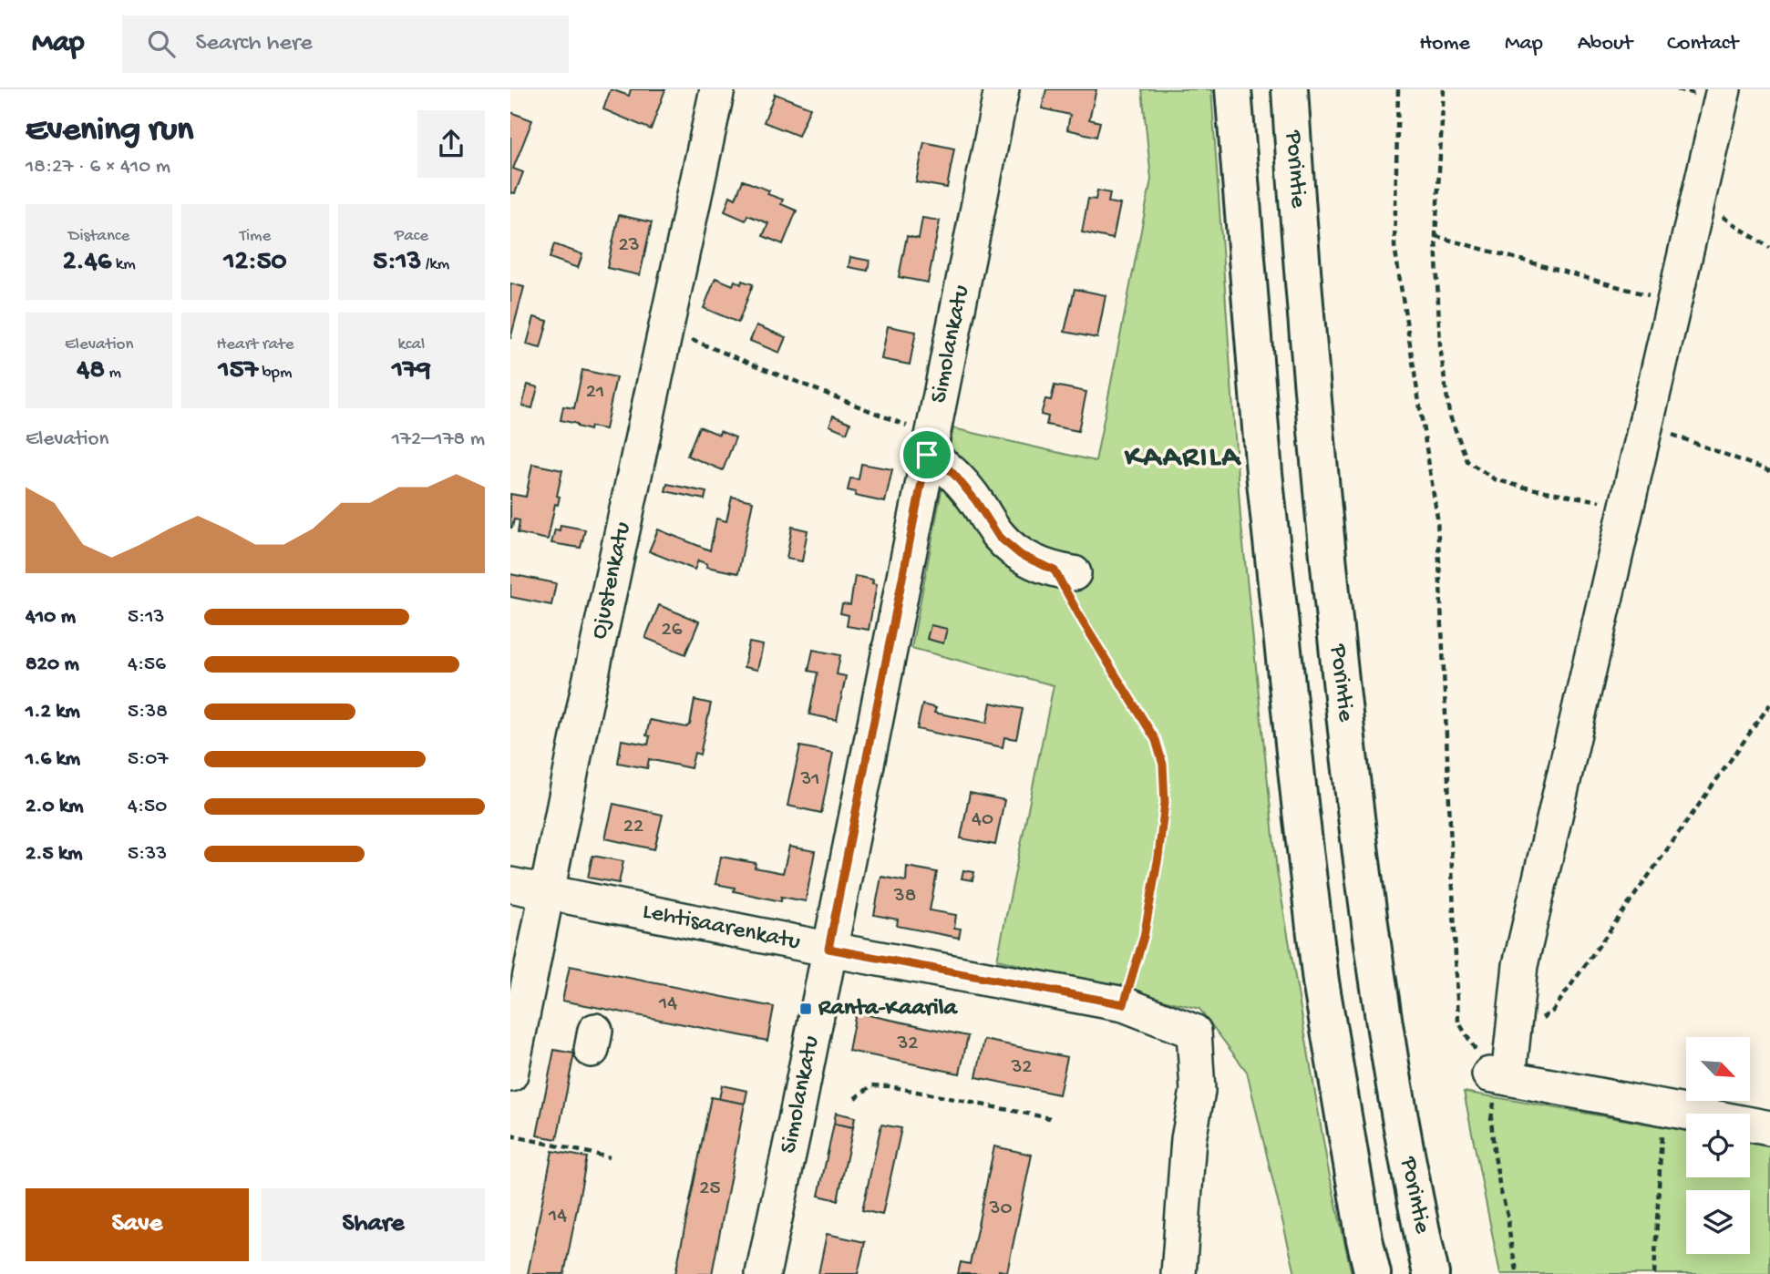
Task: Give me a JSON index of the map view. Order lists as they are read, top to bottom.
{
  "streets": {
    "highway": ["Porintie"],
    "street": ["Simolankatu", "Ojustenkatu", "Lehtisaarenkatu"]
  },
  "crossings": [
    ["Simolankatu", "Lehtisaarenkatu"],
    ["Ojustenkatu", "Lehtisaarenkatu"]
  ],
  "districts": ["KAARILA"],
  "places": {
    "transit": ["Ranta-Kaarila"]
  },
  "house_numbers": [
    "23",
    "21",
    "26",
    "31",
    "40",
    "22",
    "38",
    "14",
    "32",
    "32",
    "25",
    "30",
    "14"
  ],
  "north": "bottom right",
  "page": {
    "header": "Map",
    "search": "Search here",
    "nav": [
      "Home",
      "Map",
      "About",
      "Contact"
    ],
    "heading": ["Evening run", "18:27 · 6 × 410 m"],
    "stats": [
      ["Distance", "2.46 km"],
      ["Time", "12:50"],
      ["Pace", "5:13 /km"],
      ["Elevation", "48 m"],
      ["Heart rate", "157 bpm"],
      ["kcal", "179"]
    ],
    "chart": ["Elevation", "172–178 m"],
    "list": [
      {
        "name": "410 m",
        "note": "5:13"
      },
      {
        "name": "820 m",
        "note": "4:56"
      },
      {
        "name": "1.2 km",
        "note": "5:38"
      },
      {
        "name": "1.6 km",
        "note": "5:07"
      },
      {
        "name": "2.0 km",
        "note": "4:50"
      },
      {
        "name": "2.5 km",
        "note": "5:33"
      }
    ],
    "buttons": ["Save", "Share"]
  }
}
